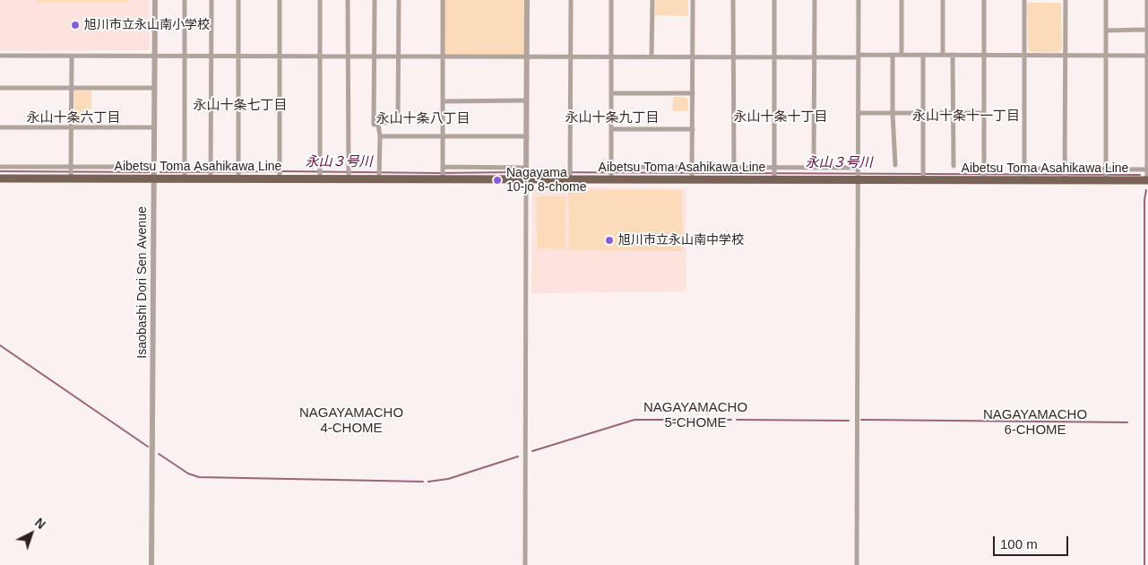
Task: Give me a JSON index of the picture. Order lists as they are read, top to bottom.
{
  "streets": {
    "main road": ["Aibetsu Toma Asahikawa Line"],
    "street": ["Isaobashi Dori Sen Avenue"]
  },
  "crossings": [
    ["Aibetsu Toma Asahikawa Line", "Isaobashi Dori Sen Avenue"]
  ],
  "districts": [
    "永山十条七丁目",
    "永山十条十一丁目",
    "永山十条十丁目",
    "永山十条六丁目",
    "永山十条九丁目",
    "永山十条八丁目",
    "NAGAYAMACHO 5-CHOME",
    "NAGAYAMACHO 4-CHOME",
    "NAGAYAMACHO 6-CHOME"
  ],
  "water": ["永山３号川"],
  "places": ["旭川市立永山南小学校", "Nagayama 10-jo 8-chome", "旭川市立永山南中学校"],
  "scale_bar": "100 m",
  "north": "top right"
}
